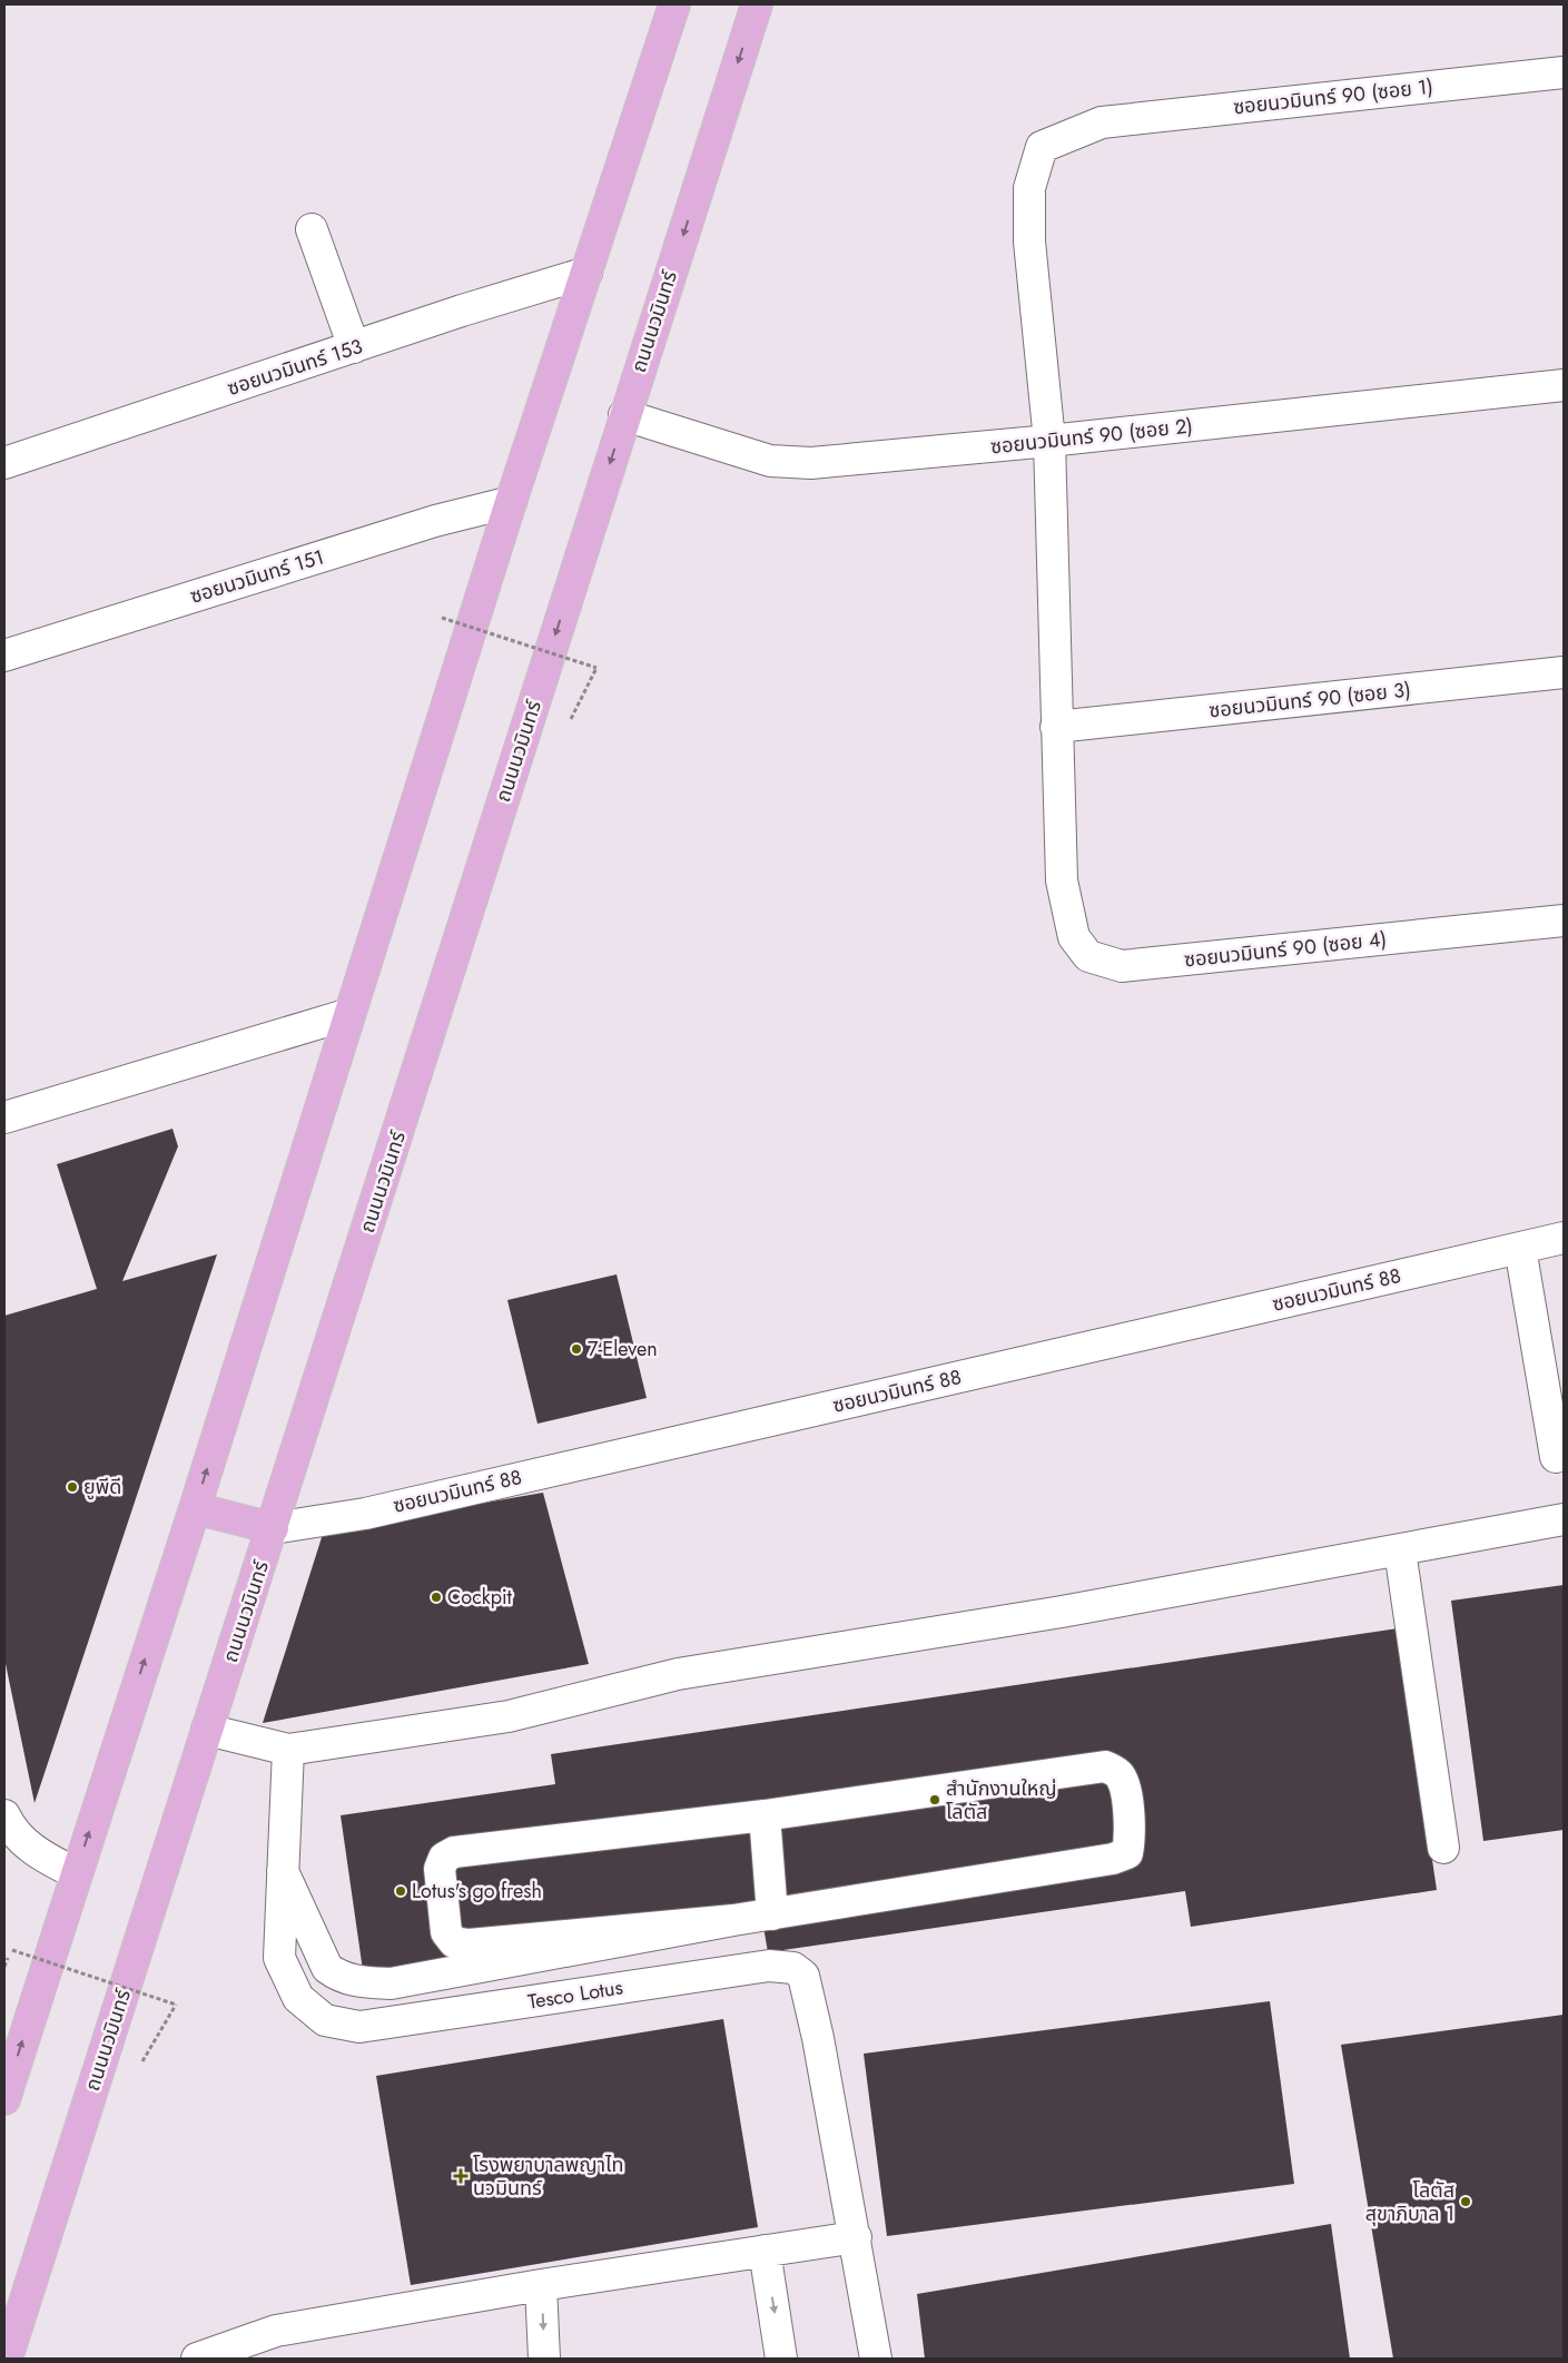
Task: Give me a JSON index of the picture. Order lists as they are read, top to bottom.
{
  "streets": {
    "main road": ["ถนนนวมินทร์"],
    "street": [
      "ซอยนวมินทร์ 90 (ซอย 1)",
      "ซอยนวมินทร์ 153",
      "ซอยนวมินทร์ 90 (ซอย 2)",
      "ซอยนวมินทร์ 151",
      "ซอยนวมินทร์ 90 (ซอย 3)",
      "ซอยนวมินทร์ 90 (ซอย 4)",
      "ซอยนวมินทร์ 88",
      "Tesco Lotus"
    ]
  },
  "crossings": [
    ["ซอยนวมินทร์ 90 (ซอย 1)", "ซอยนวมินทร์ 90 (ซอย 2)"],
    ["ซอยนวมินทร์ 90 (ซอย 1)", "ซอยนวมินทร์ 90 (ซอย 4)"],
    ["ถนนนวมินทร์", "ซอยนวมินทร์ 90 (ซอย 2)"],
    ["ถนนนวมินทร์", "ซอยนวมินทร์ 88"],
    ["ซอยนวมินทร์ 90 (ซอย 2)", "ซอยนวมินทร์ 90 (ซอย 4)"],
    ["ซอยนวมินทร์ 90 (ซอย 3)", "ซอยนวมินทร์ 90 (ซอย 4)"]
  ],
  "places": {
    "other": [
      "7-Eleven",
      "ยูพีดี",
      "Cockpit",
      "สำนักงานใหญ่ โลตัส",
      "Lotus's go fresh",
      "โลตัส สุขาภิบาล 1"
    ],
    "health": ["โรงพยาบาลพญาไท นวมินทร์"]
  }
}
